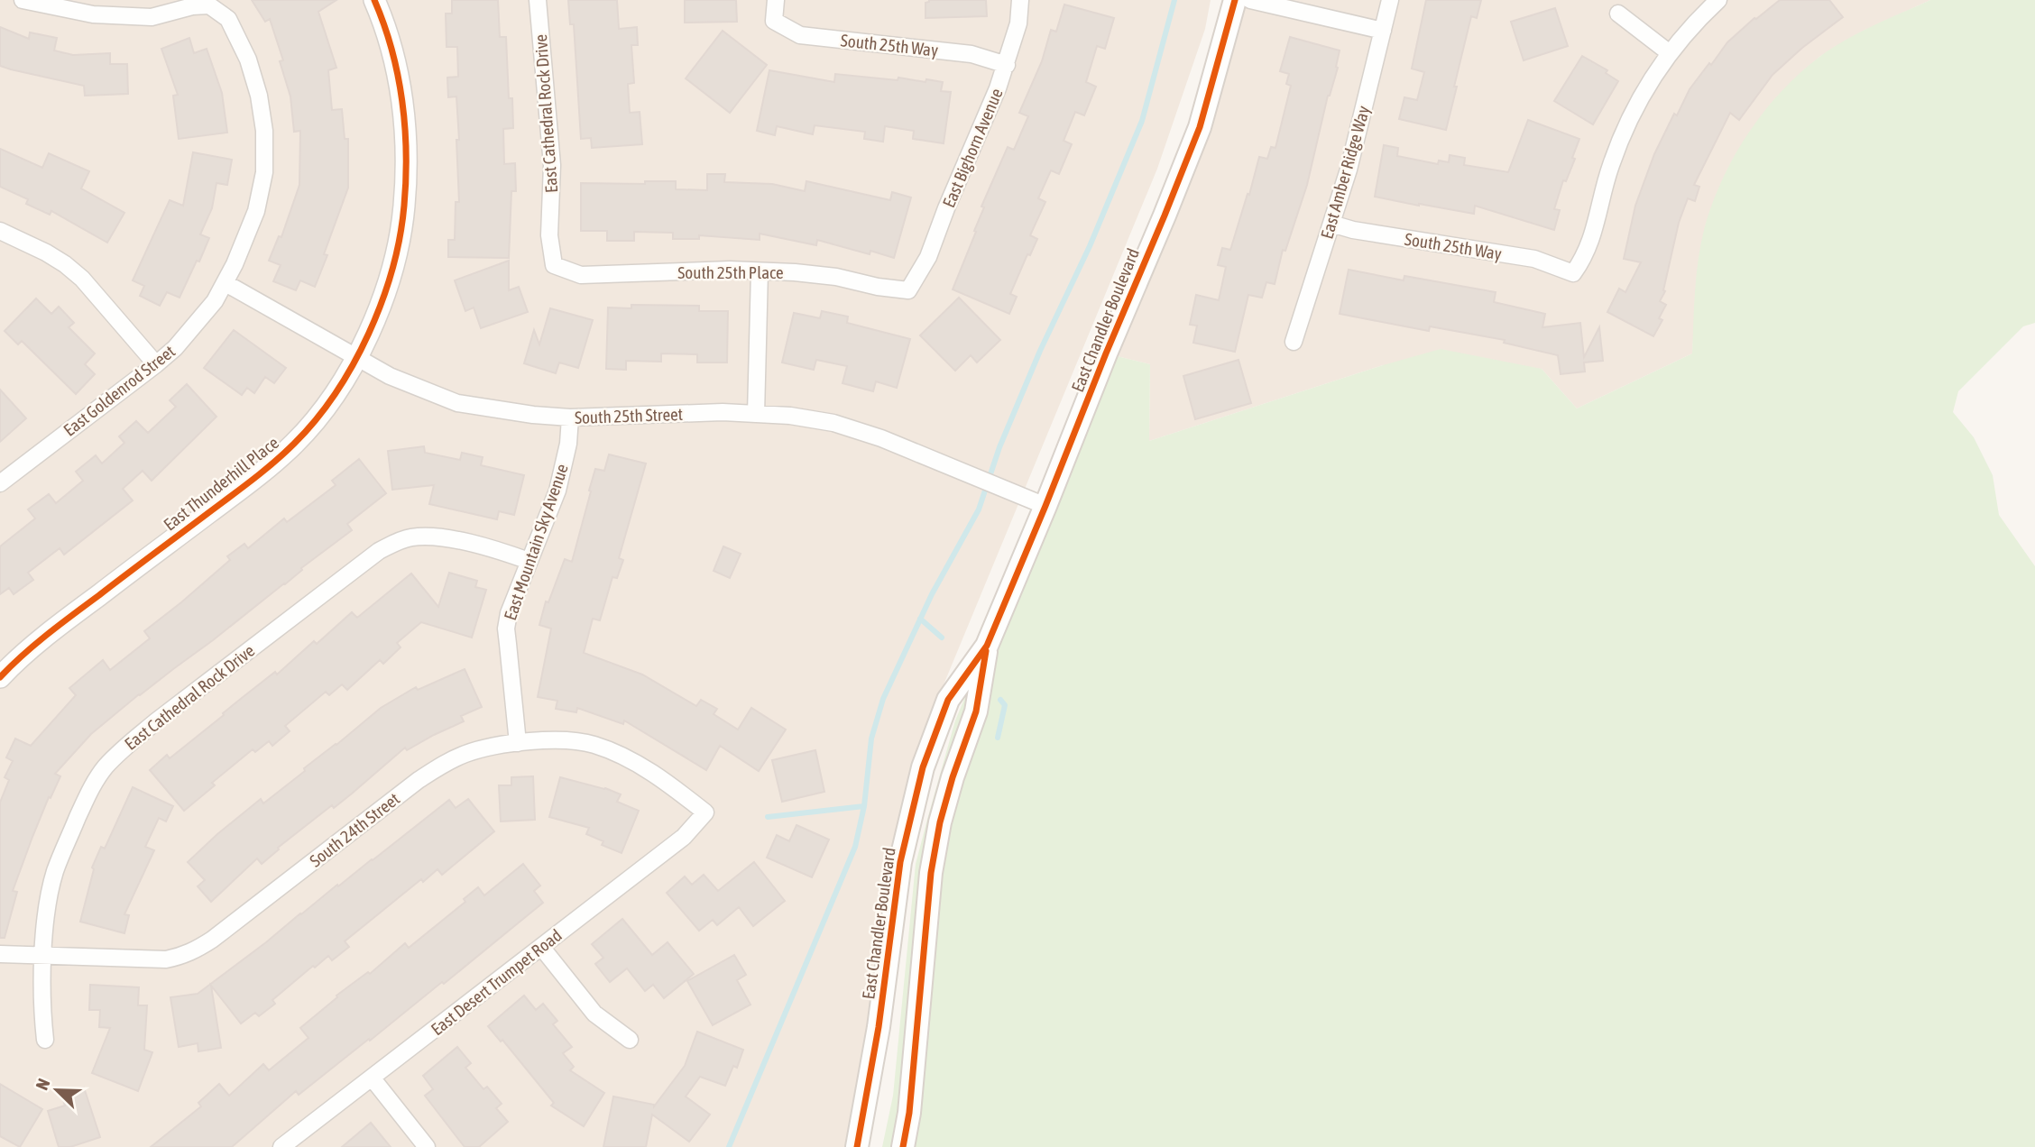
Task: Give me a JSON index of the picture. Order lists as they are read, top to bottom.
{
  "streets": {
    "main road": ["East Chandler Boulevard"],
    "street": [
      "South 25th Way",
      "East Cathedral Rock Drive",
      "East Bighorn Avenue",
      "East Amber Ridge Way",
      "South 25th Place",
      "East Goldenrod Street",
      "South 25th Street",
      "East Thunderhill Place",
      "East Mountain Sky Avenue",
      "South 24th Street",
      "East Desert Trumpet Road"
    ]
  },
  "crossings": [
    ["South 25th Way", "East Bighorn Avenue"],
    ["South 25th Way", "East Amber Ridge Way"],
    ["East Cathedral Rock Drive", "South 25th Place"],
    ["East Cathedral Rock Drive", "East Mountain Sky Avenue"],
    ["East Cathedral Rock Drive", "South 24th Street"],
    ["East Bighorn Avenue", "South 25th Place"],
    ["East Chandler Boulevard", "South 25th Street"],
    ["East Goldenrod Street", "South 25th Street"],
    ["South 25th Street", "East Thunderhill Place"],
    ["South 25th Street", "East Mountain Sky Avenue"],
    ["East Mountain Sky Avenue", "South 24th Street"],
    ["South 24th Street", "East Desert Trumpet Road"]
  ],
  "north": "top left"
}
